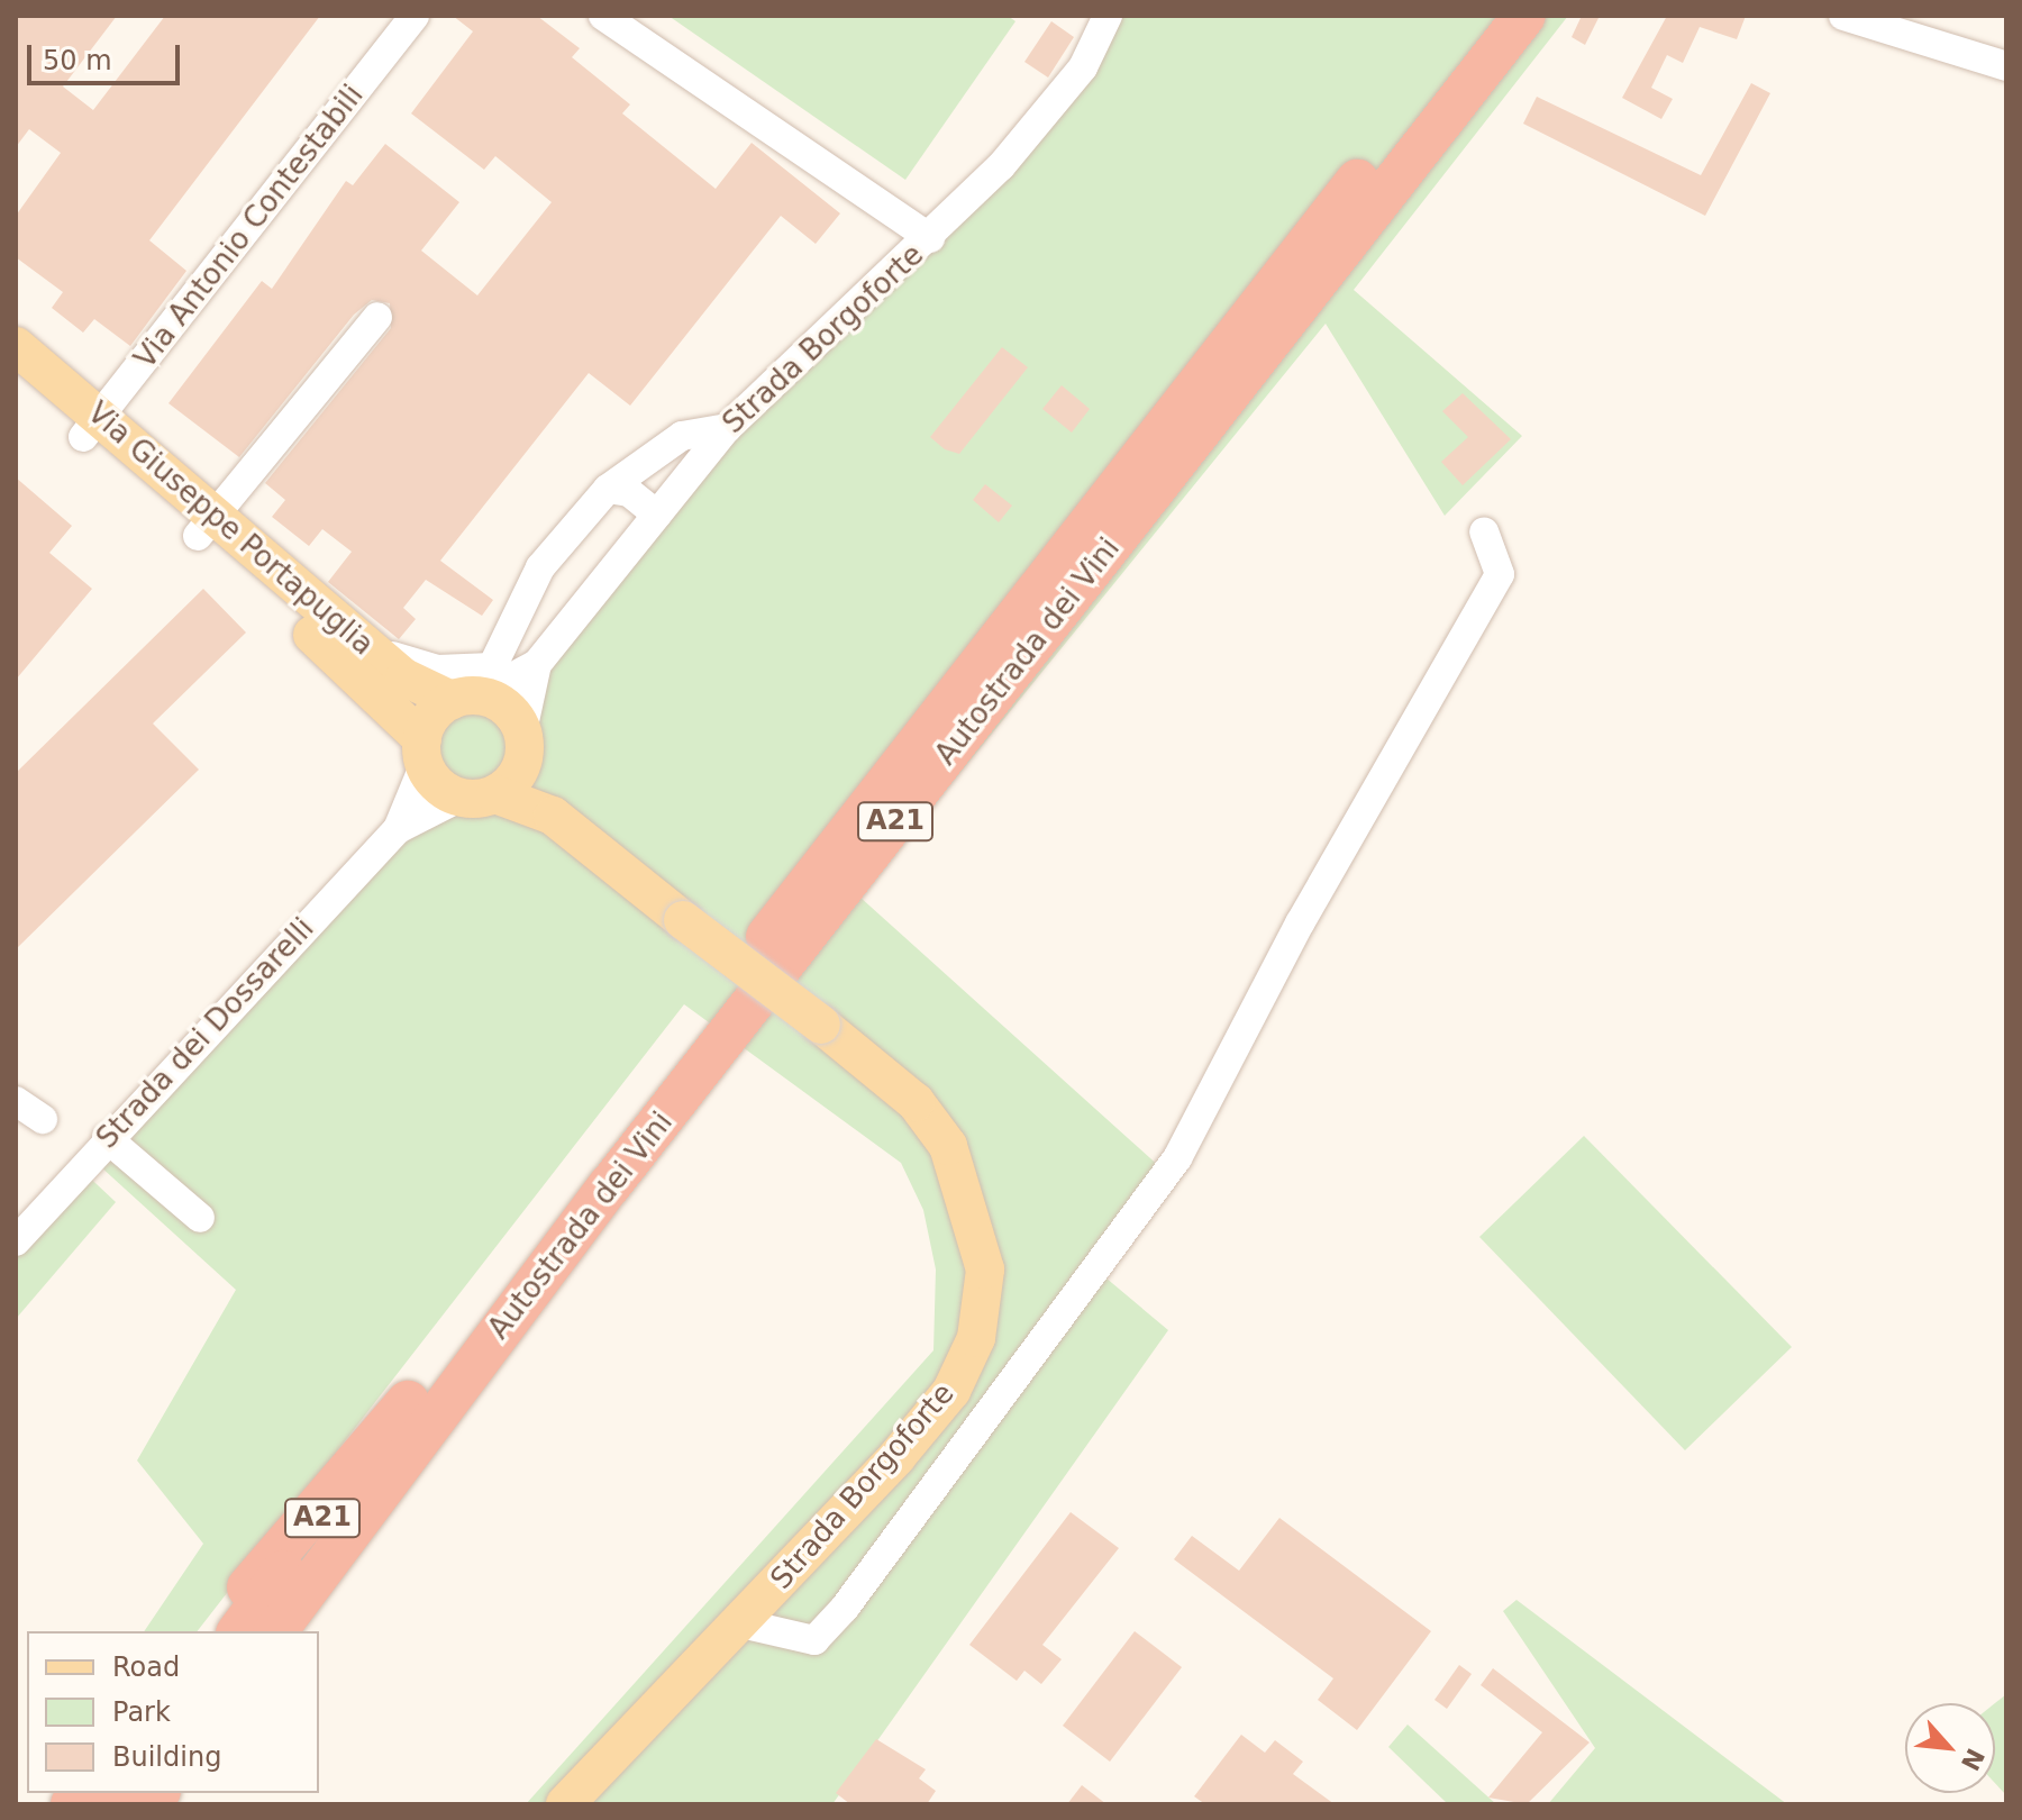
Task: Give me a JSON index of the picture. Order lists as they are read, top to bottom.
{
  "streets": {
    "highway": ["Autostrada dei Vini", "A21"],
    "main road": ["Strada Borgoforte", "Via Giuseppe Portapuglia"],
    "street": ["Via Antonio Contestabili", "Strada dei Dossarelli"]
  },
  "crossings": [
    ["Via Antonio Contestabili", "Via Giuseppe Portapuglia"],
    ["Strada Borgoforte", "Via Giuseppe Portapuglia"],
    ["Via Giuseppe Portapuglia", "Strada dei Dossarelli"]
  ],
  "legend": ["Road", "Park", "Building"],
  "scale_bar": "50 m",
  "north": "bottom right"
}
